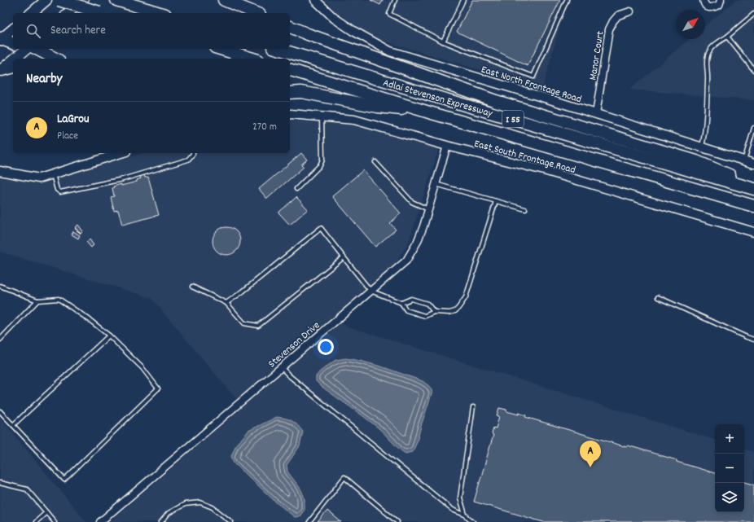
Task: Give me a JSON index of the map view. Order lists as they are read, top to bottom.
{
  "streets": {
    "highway": ["Adlai Stevenson Expressway", "I 55"],
    "street": [
      "Manor Court",
      "East North Frontage Road",
      "East South Frontage Road",
      "Stevenson Drive"
    ]
  },
  "crossings": [
    ["Manor Court", "East North Frontage Road"],
    ["East South Frontage Road", "Stevenson Drive"]
  ],
  "north": "top right",
  "page": {
    "search": "Search here",
    "heading": "Nearby",
    "list": [
      {
        "mark": "A",
        "name": "LaGrou",
        "note": "Place",
        "value": "270 m"
      }
    ],
    "map_buttons": ["+", "−"],
    "pins": "A"
  }
}
